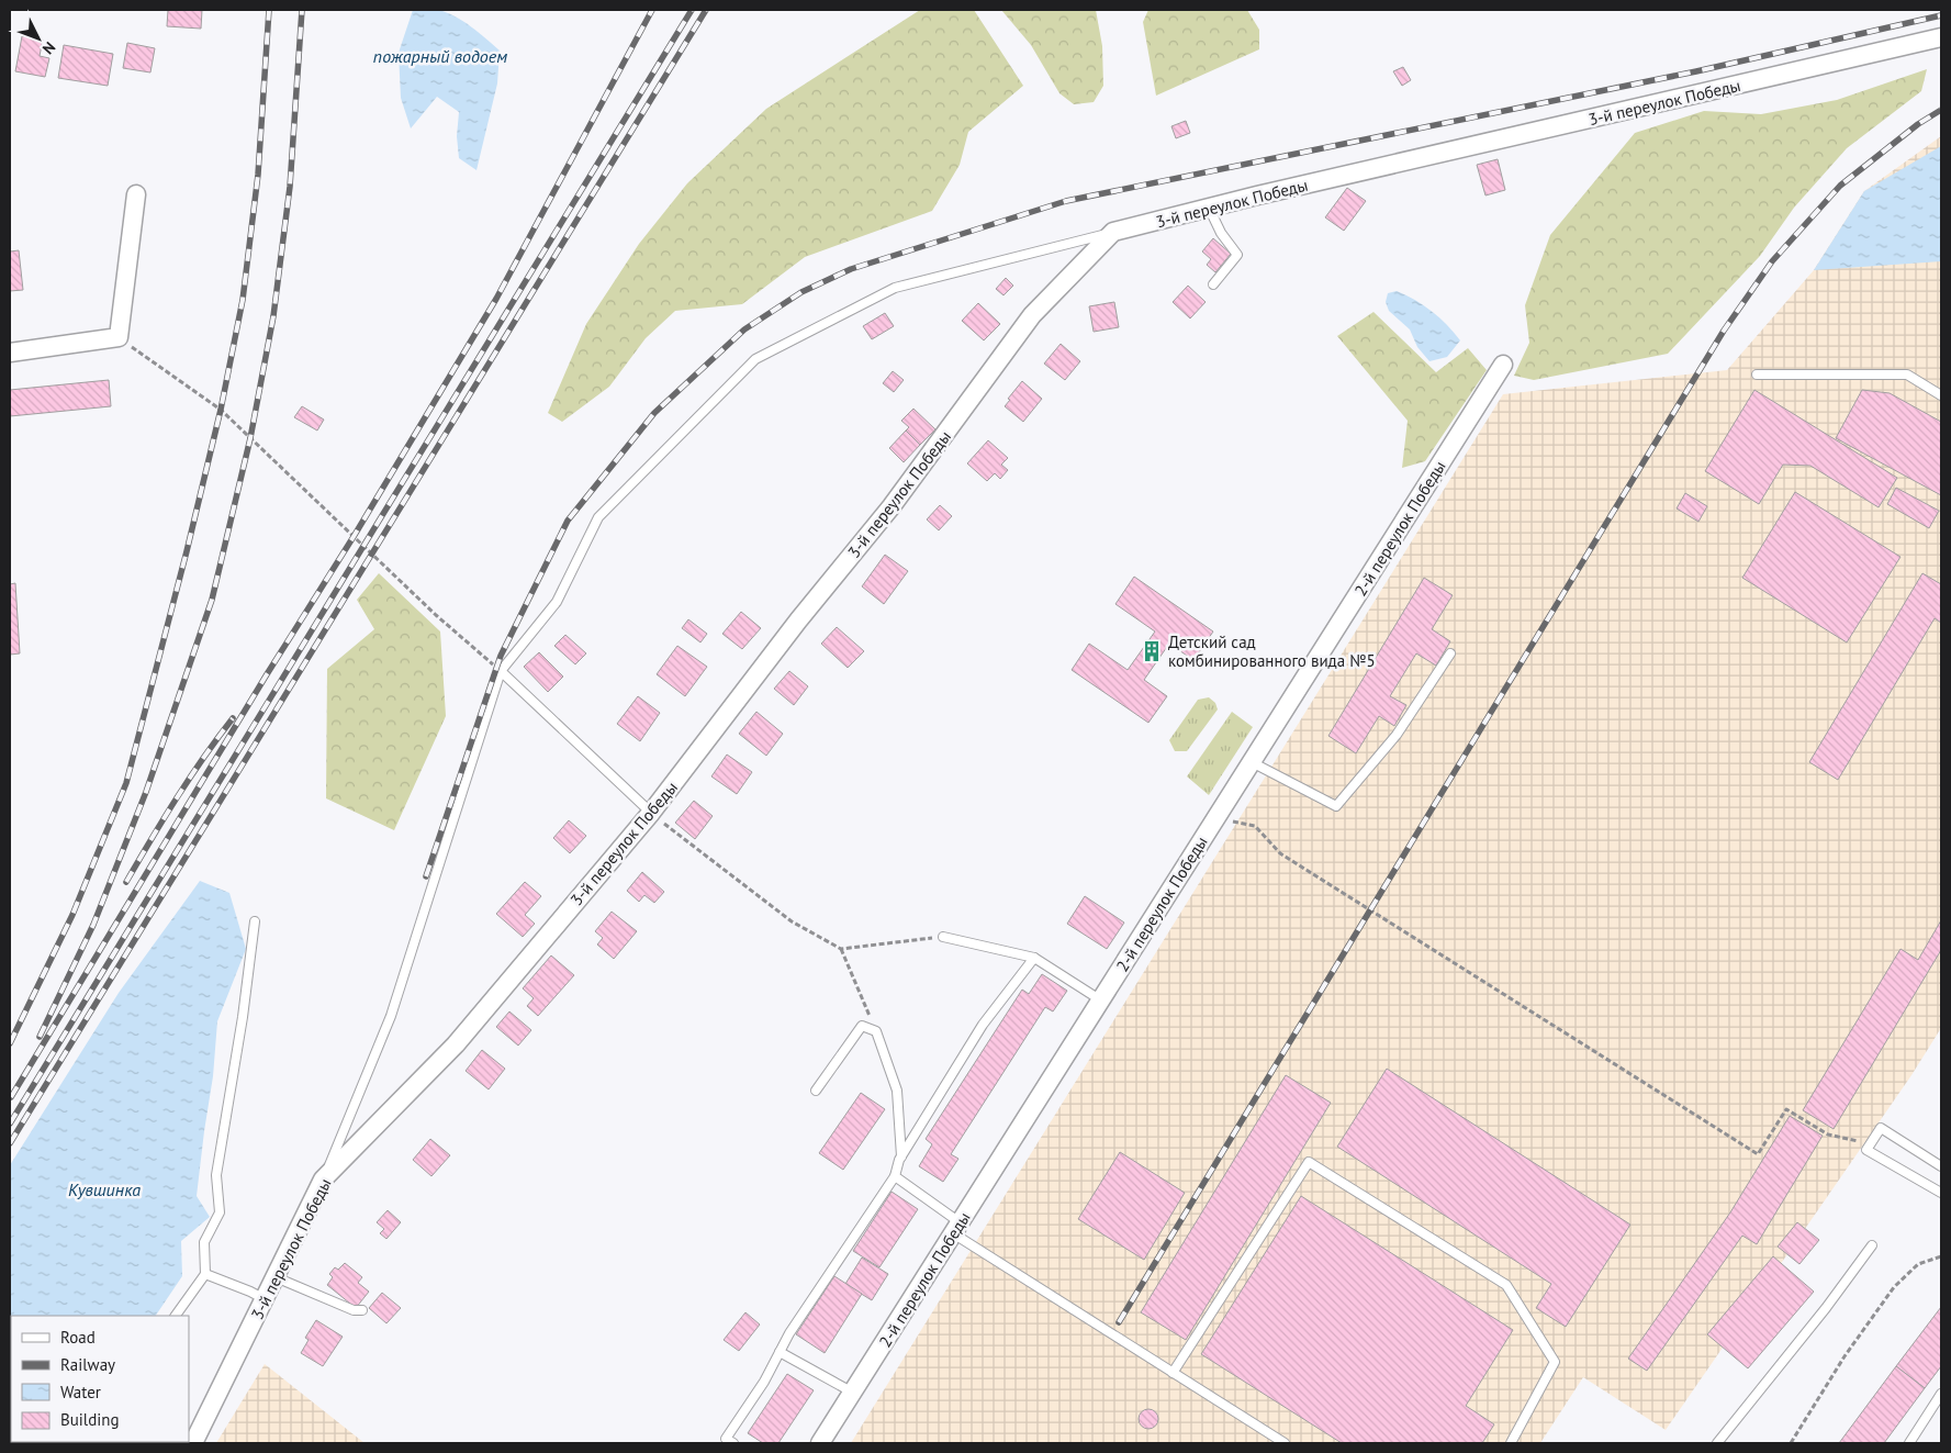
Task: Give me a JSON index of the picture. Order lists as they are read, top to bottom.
{
  "streets": {
    "street": ["3-й переулок Победы", "2-й переулок Победы"]
  },
  "water": ["пожарный водоем", "Кувшинка"],
  "places": {
    "building": ["Детский сад комбинированного вида №5"]
  },
  "legend": [
    "Road",
    "Railway",
    "Water",
    "Building"
  ],
  "north": "bottom right"
}
